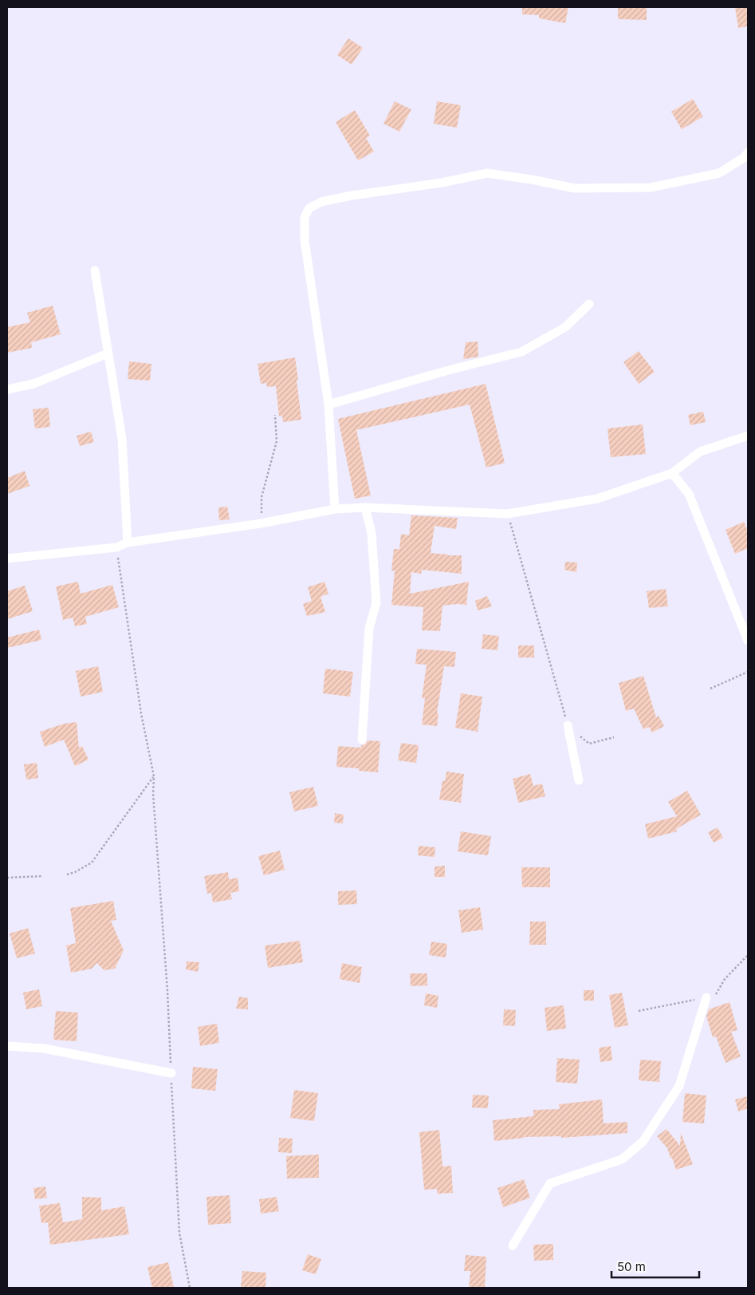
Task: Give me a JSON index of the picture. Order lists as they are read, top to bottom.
{
  "scale_bar": "50 m"
}
